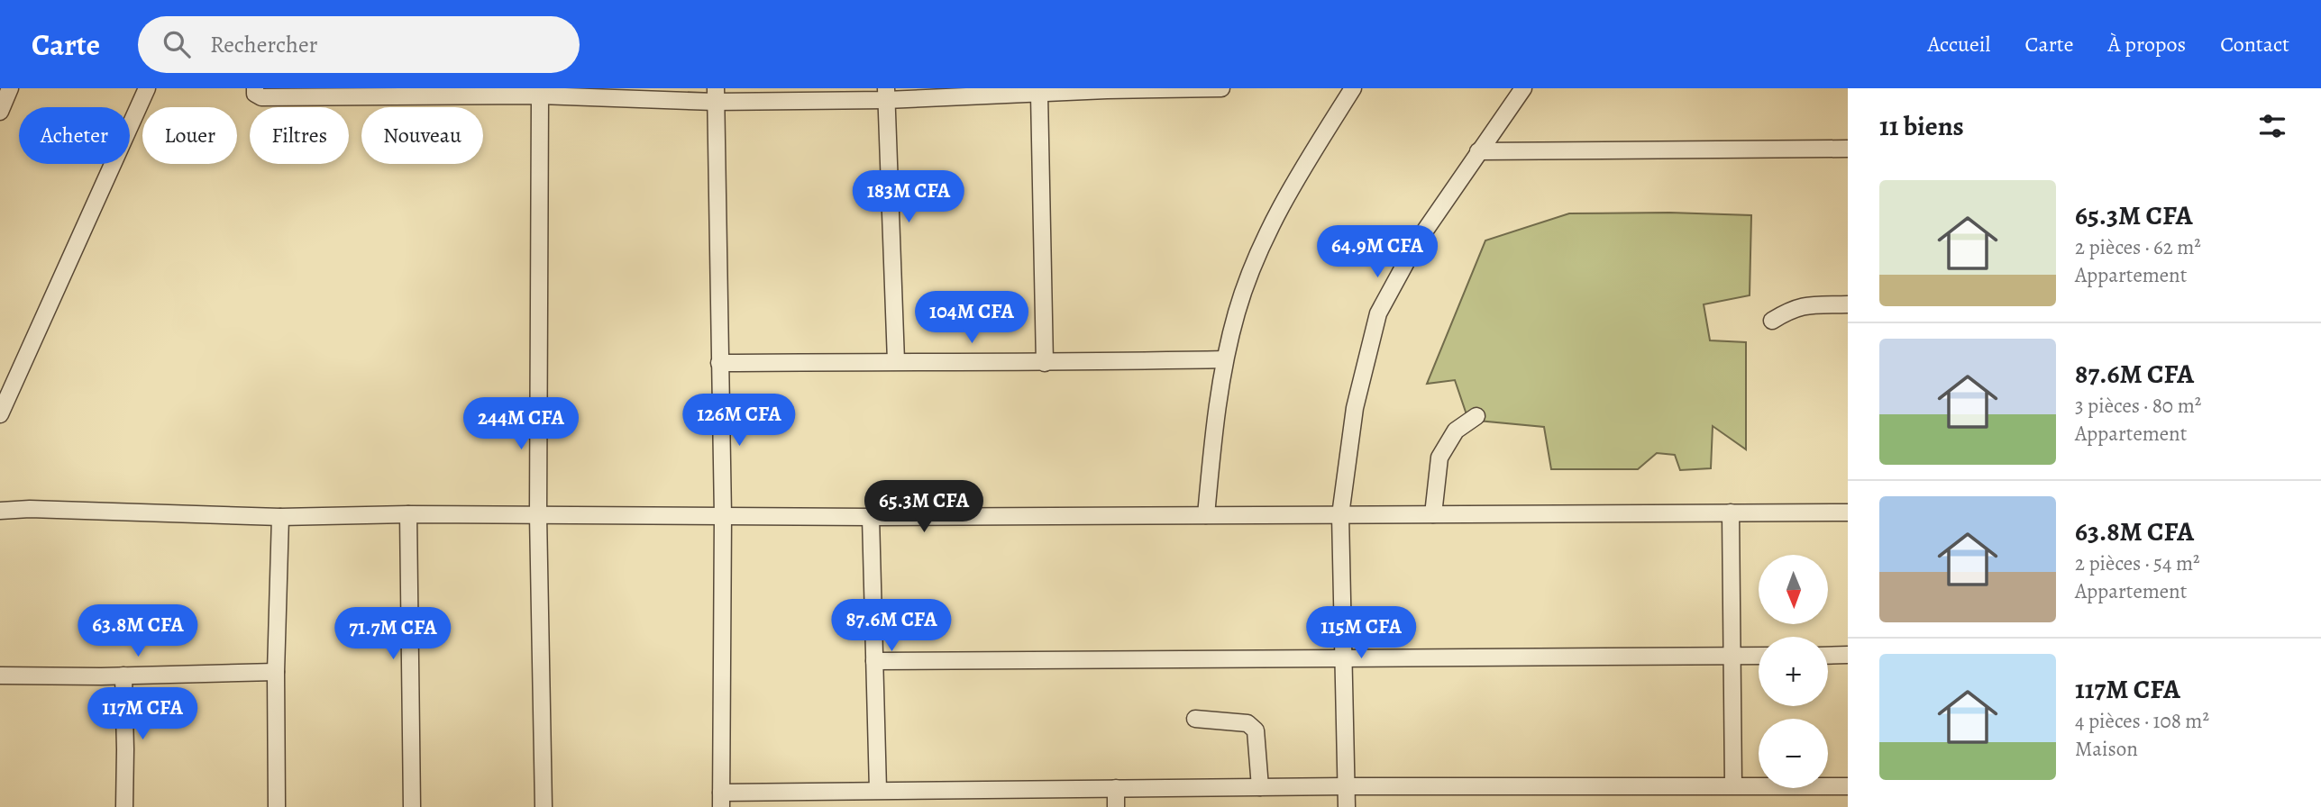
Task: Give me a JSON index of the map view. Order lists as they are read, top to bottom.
{
  "north": "bottom",
  "page": {
    "header": "Carte",
    "search": "Rechercher",
    "nav": [
      "Accueil",
      "Carte",
      "À propos",
      "Contact"
    ],
    "heading": "11 biens",
    "chip": [
      "Acheter",
      "Louer",
      "Filtres",
      "Nouveau"
    ],
    "list": [
      {
        "name": "65.3M CFA",
        "note": "2 pièces · 62 m² · Appartement"
      },
      {
        "name": "87.6M CFA",
        "note": "3 pièces · 80 m² · Appartement"
      },
      {
        "name": "63.8M CFA",
        "note": "2 pièces · 54 m² · Appartement"
      },
      {
        "name": "117M CFA",
        "note": "4 pièces · 108 m² · Maison"
      }
    ],
    "price": [
      "183M CFA",
      "64.9M CFA",
      "104M CFA",
      "126M CFA",
      "244M CFA",
      "65.3M CFA",
      "87.6M CFA",
      "63.8M CFA",
      "115M CFA",
      "71.7M CFA",
      "117M CFA"
    ],
    "map_buttons": ["+", "−"]
  }
}
